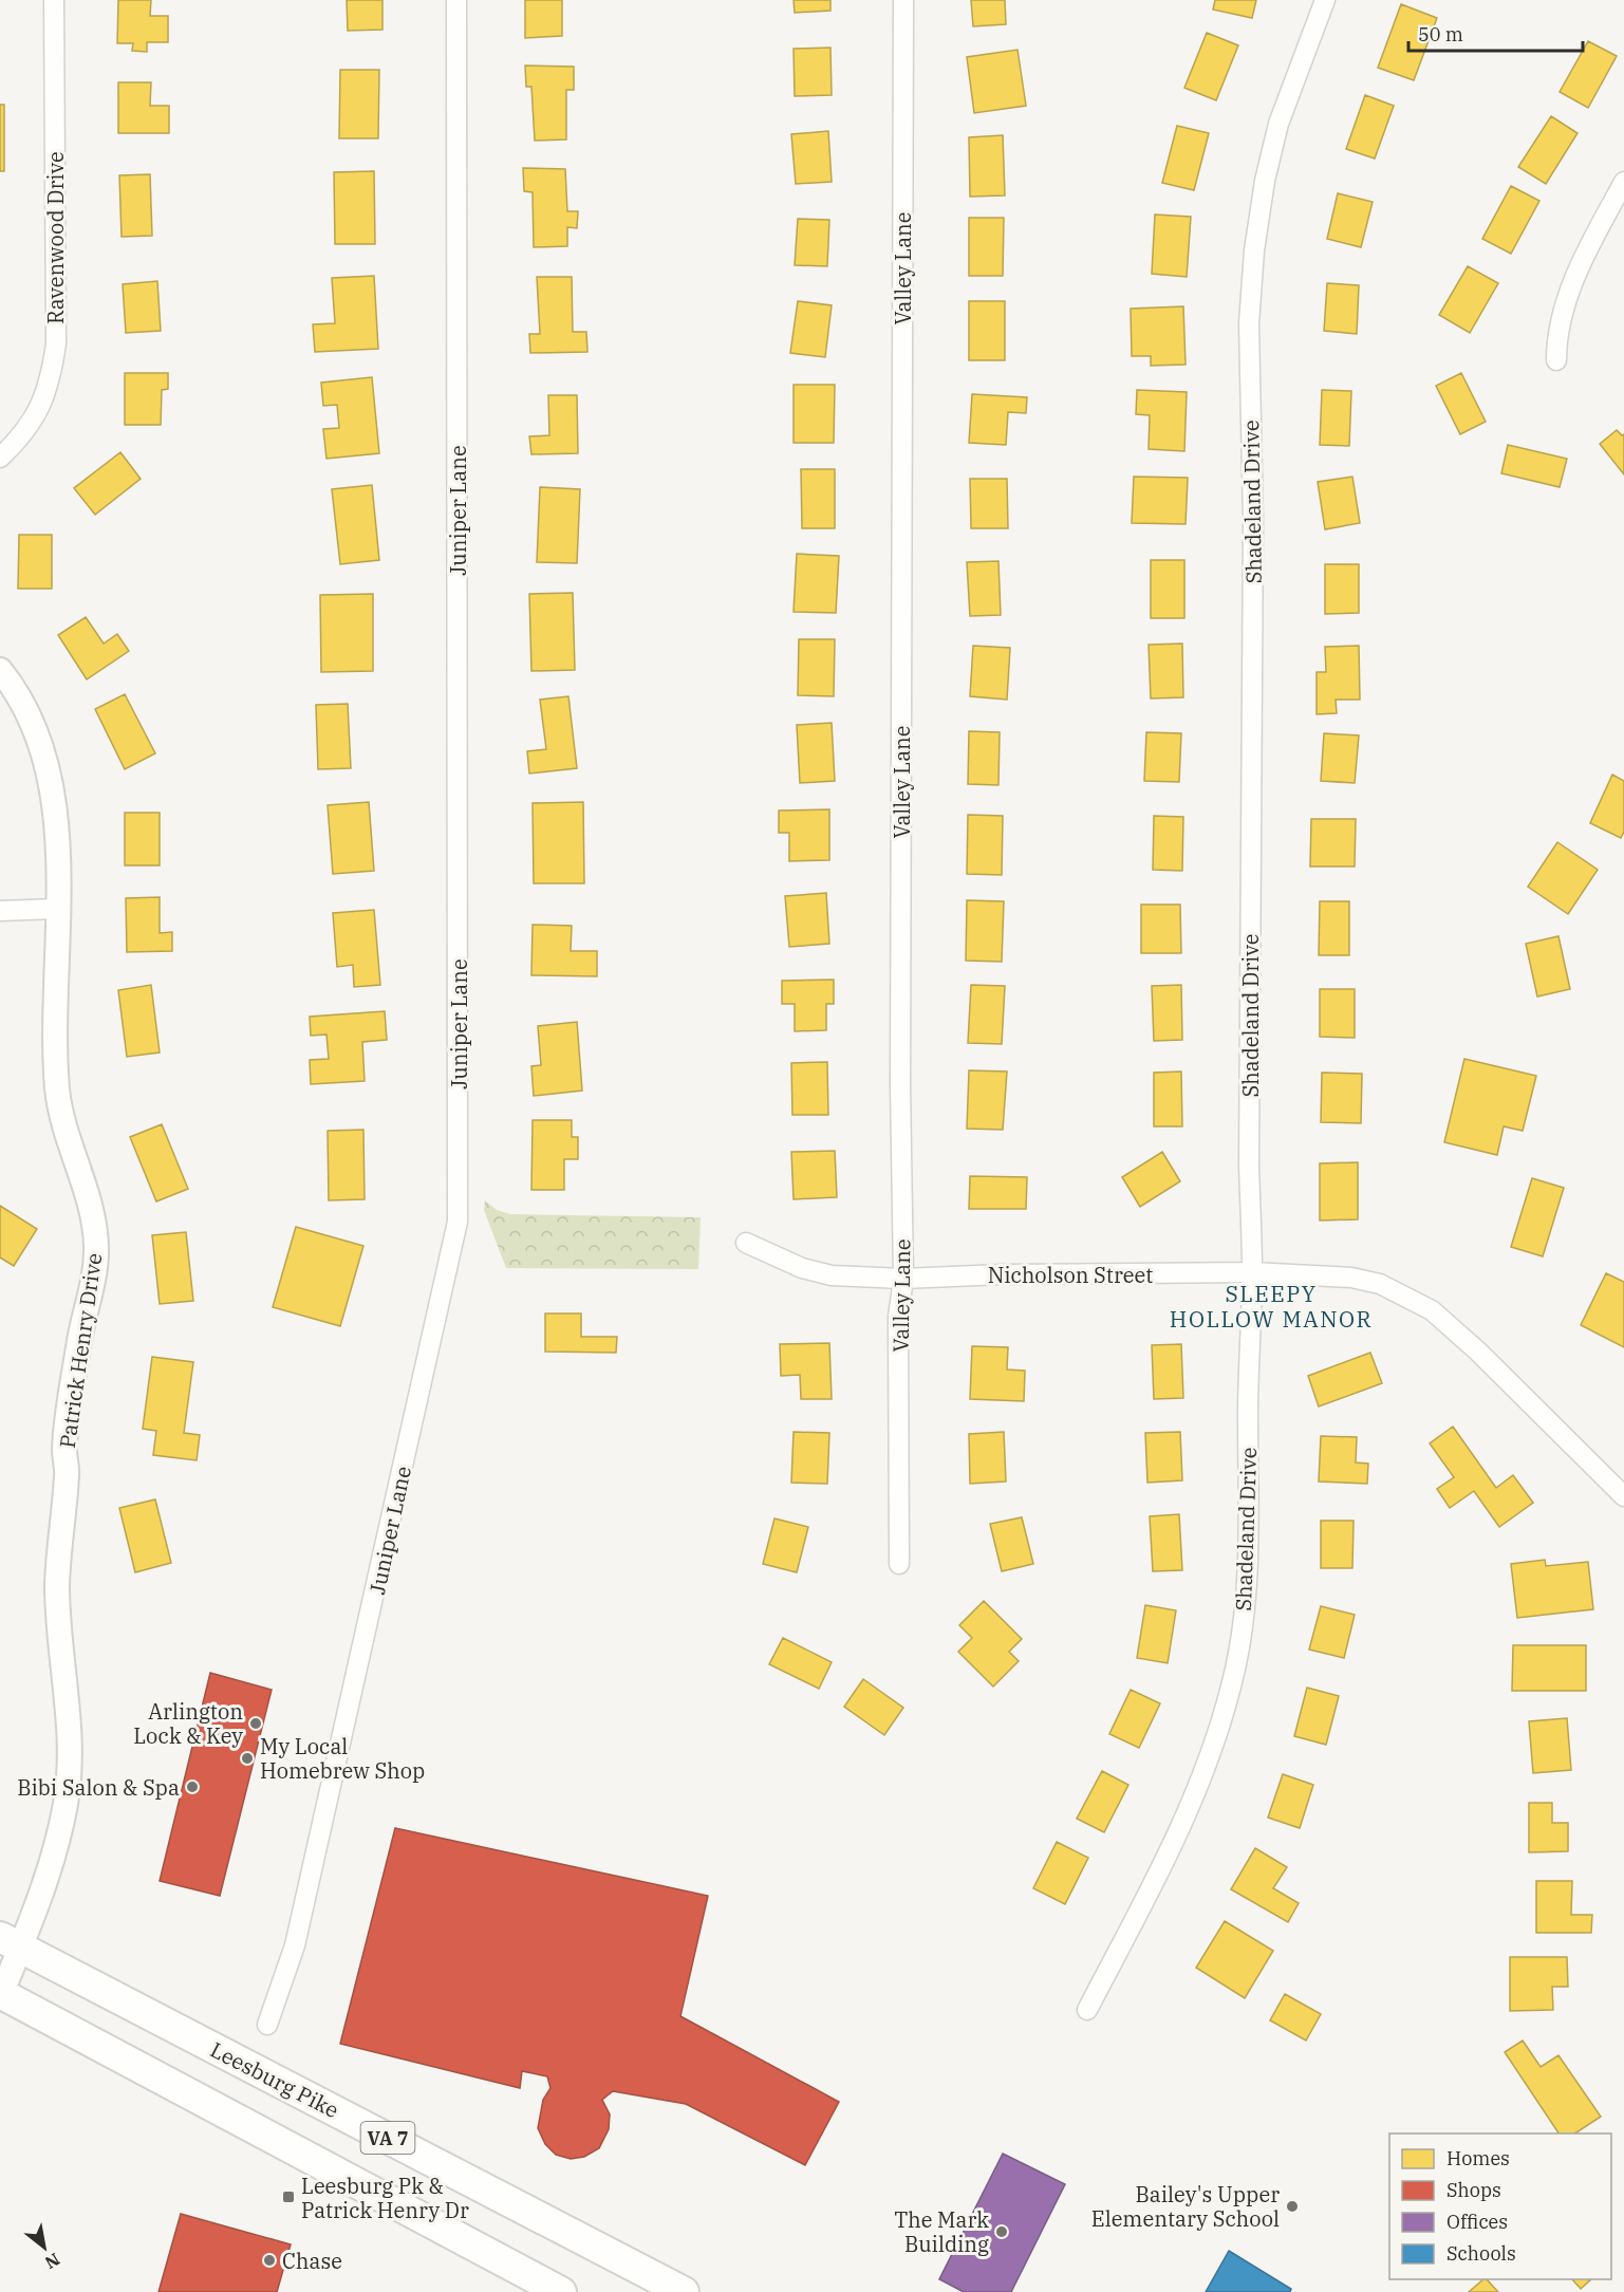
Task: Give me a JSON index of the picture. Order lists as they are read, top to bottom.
{
  "streets": {
    "main road": ["Leesburg Pike", "VA 7"],
    "street": [
      "Ravenwood Drive",
      "Valley Lane",
      "Shadeland Drive",
      "Juniper Lane",
      "Nicholson Street",
      "Patrick Henry Drive"
    ]
  },
  "crossings": [
    ["Valley Lane", "Nicholson Street"],
    ["Shadeland Drive", "Nicholson Street"],
    ["Patrick Henry Drive", "Leesburg Pike"],
    ["Patrick Henry Drive", "VA 7"]
  ],
  "districts": ["SLEEPY HOLLOW MANOR"],
  "places": {
    "other": [
      "Arlington Lock & Key",
      "My Local Homebrew Shop",
      "Bibi Salon & Spa",
      "Bailey's Upper Elementary School",
      "The Mark Building",
      "Chase"
    ],
    "transit": ["Leesburg Pk & Patrick Henry Dr"]
  },
  "legend": [
    "Homes",
    "Shops",
    "Offices",
    "Schools"
  ],
  "scale_bar": "50 m",
  "north": "bottom right"
}
